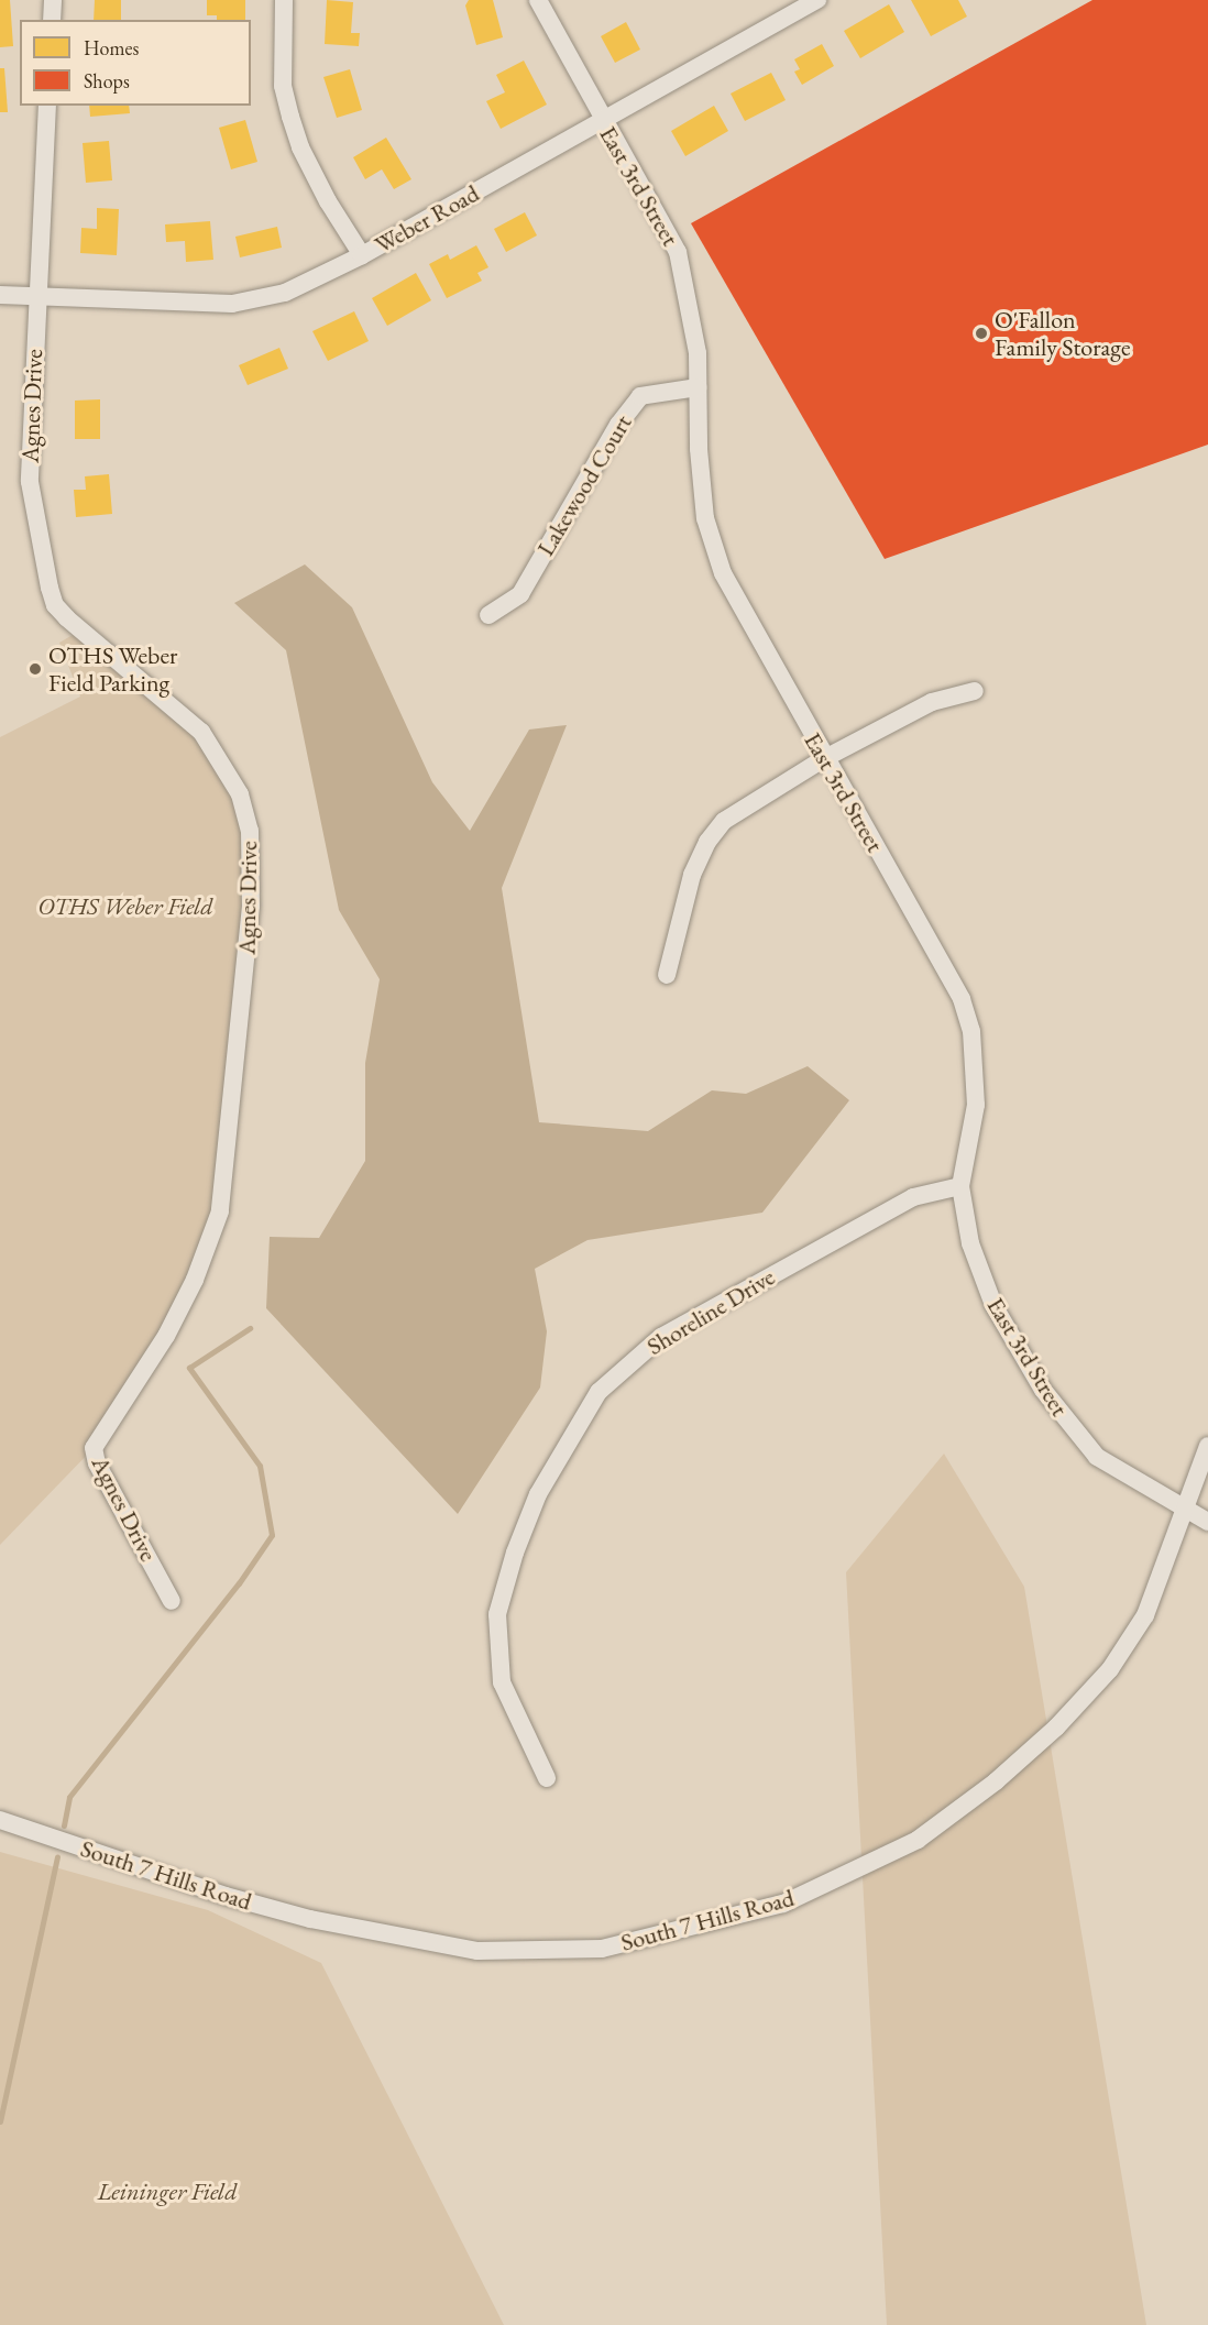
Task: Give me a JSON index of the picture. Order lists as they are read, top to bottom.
{
  "streets": {
    "street": [
      "East 3rd Street",
      "Weber Road",
      "Agnes Drive",
      "Lakewood Court",
      "Shoreline Drive",
      "South 7 Hills Road"
    ]
  },
  "crossings": [
    ["East 3rd Street", "Weber Road"],
    ["East 3rd Street", "Lakewood Court"],
    ["East 3rd Street", "Shoreline Drive"],
    ["East 3rd Street", "South 7 Hills Road"],
    ["Weber Road", "Agnes Drive"]
  ],
  "parks": ["OTHS Weber Field", "Leininger Field"],
  "places": ["O'Fallon Family Storage", "OTHS Weber Field Parking"],
  "legend": ["Homes", "Shops"]
}
